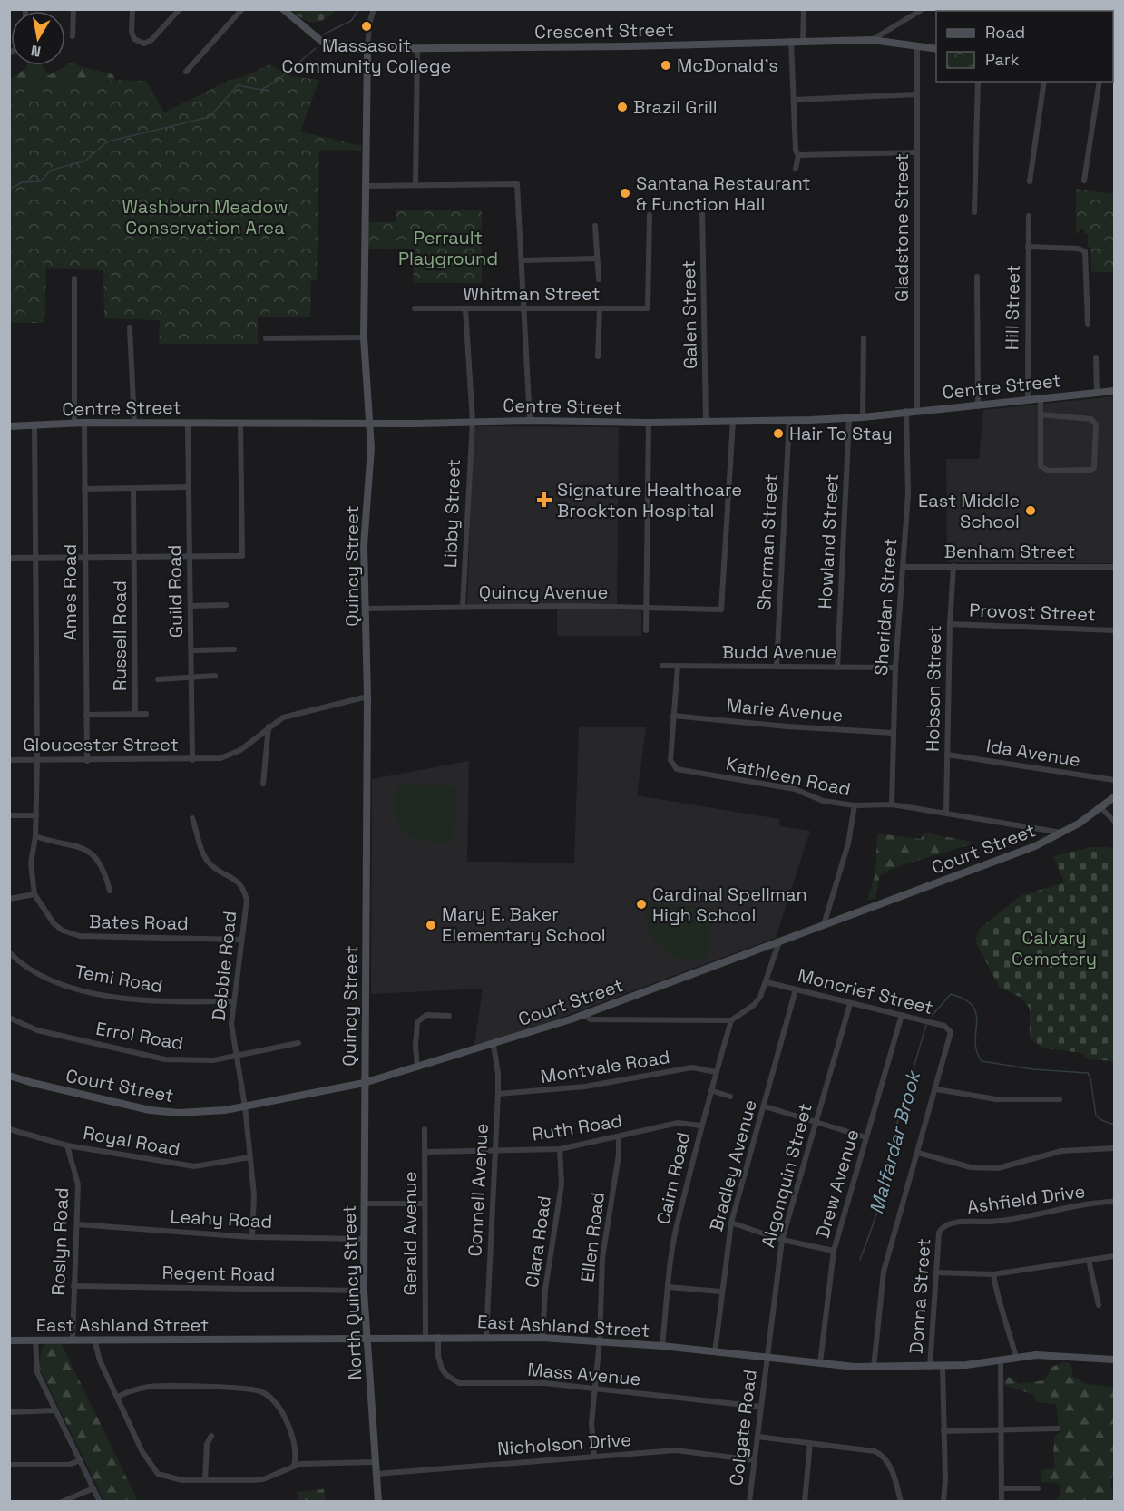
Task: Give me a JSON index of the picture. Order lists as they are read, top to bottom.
{
  "streets": {
    "main road": [
      "Crescent Street",
      "Centre Street",
      "Quincy Street",
      "Court Street",
      "North Quincy Street",
      "East Ashland Street"
    ],
    "street": [
      "Gladstone Street",
      "Whitman Street",
      "Hill Street",
      "Galen Street",
      "Libby Street",
      "Howland Street",
      "Sherman Street",
      "Benham Street",
      "Guild Road",
      "Ames Road",
      "Quincy Avenue",
      "Sheridan Street",
      "Provost Street",
      "Russell Road",
      "Budd Avenue",
      "Hobson Street",
      "Marie Avenue",
      "Gloucester Street",
      "Ida Avenue",
      "Kathleen Road",
      "Bates Road",
      "Debbie Road",
      "Temi Road",
      "Moncrief Street",
      "Errol Road",
      "Montvale Road",
      "Ruth Road",
      "Royal Road",
      "Bradley Avenue",
      "Algonquin Street",
      "Cairn Road",
      "Drew Avenue",
      "Connell Avenue",
      "Ashfield Drive",
      "Leahy Road",
      "Gerald Avenue",
      "Ellen Road",
      "Roslyn Road",
      "Clara Road",
      "Regent Road",
      "Donna Street",
      "Mass Avenue",
      "Colgate Road",
      "Nicholson Drive"
    ]
  },
  "crossings": [
    ["Crescent Street", "Gladstone Street"],
    ["Crescent Street", "Quincy Street"],
    ["Gladstone Street", "Centre Street"],
    ["Whitman Street", "Libby Street"],
    ["Hill Street", "Centre Street"],
    ["Galen Street", "Centre Street"],
    ["Centre Street", "Libby Street"],
    ["Centre Street", "Howland Street"],
    ["Centre Street", "Sherman Street"],
    ["Centre Street", "Quincy Street"],
    ["Centre Street", "Guild Road"],
    ["Centre Street", "Ames Road"],
    ["Centre Street", "Quincy Avenue"],
    ["Centre Street", "Sheridan Street"],
    ["Centre Street", "Bates Road"],
    ["Libby Street", "Quincy Avenue"],
    ["Howland Street", "Budd Avenue"],
    ["Sherman Street", "Budd Avenue"],
    ["Benham Street", "Sheridan Street"],
    ["Benham Street", "Hobson Street"],
    ["Quincy Street", "Quincy Avenue"],
    ["Quincy Street", "Gloucester Street"],
    ["Quincy Street", "Court Street"],
    ["Quincy Street", "North Quincy Street"],
    ["Guild Road", "Gloucester Street"],
    ["Ames Road", "Gloucester Street"],
    ["Sheridan Street", "Budd Avenue"],
    ["Sheridan Street", "Marie Avenue"],
    ["Sheridan Street", "Kathleen Road"],
    ["Provost Street", "Hobson Street"],
    ["Budd Avenue", "Kathleen Road"],
    ["Hobson Street", "Ida Avenue"],
    ["Hobson Street", "Kathleen Road"],
    ["Marie Avenue", "Kathleen Road"],
    ["Gloucester Street", "Bates Road"],
    ["Kathleen Road", "Court Street"],
    ["Court Street", "Debbie Road"],
    ["Court Street", "Connell Avenue"],
    ["Court Street", "North Quincy Street"],
    ["Bates Road", "Debbie Road"],
    ["Debbie Road", "Temi Road"],
    ["Debbie Road", "Errol Road"],
    ["Debbie Road", "Royal Road"],
    ["Debbie Road", "Leahy Road"],
    ["Moncrief Street", "Bradley Avenue"],
    ["Moncrief Street", "Algonquin Street"],
    ["Moncrief Street", "Drew Avenue"],
    ["Montvale Road", "Cairn Road"],
    ["Montvale Road", "Connell Avenue"],
    ["Ruth Road", "Cairn Road"],
    ["Ruth Road", "Connell Avenue"],
    ["Ruth Road", "Gerald Avenue"],
    ["Ruth Road", "Ellen Road"],
    ["Ruth Road", "Clara Road"],
    ["Royal Road", "Roslyn Road"],
    ["Bradley Avenue", "East Ashland Street"],
    ["Algonquin Street", "East Ashland Street"],
    ["Algonquin Street", "Colgate Road"],
    ["Cairn Road", "East Ashland Street"],
    ["Drew Avenue", "East Ashland Street"],
    ["Connell Avenue", "East Ashland Street"],
    ["Ashfield Drive", "Donna Street"],
    ["Leahy Road", "Roslyn Road"],
    ["Leahy Road", "North Quincy Street"],
    ["Gerald Avenue", "East Ashland Street"],
    ["Ellen Road", "East Ashland Street"],
    ["Ellen Road", "Mass Avenue"],
    ["Ellen Road", "Nicholson Drive"],
    ["Roslyn Road", "Regent Road"],
    ["Roslyn Road", "East Ashland Street"],
    ["Clara Road", "East Ashland Street"],
    ["Regent Road", "North Quincy Street"],
    ["North Quincy Street", "East Ashland Street"],
    ["North Quincy Street", "Nicholson Drive"],
    ["Donna Street", "East Ashland Street"],
    ["East Ashland Street", "Mass Avenue"],
    ["East Ashland Street", "Colgate Road"],
    ["Mass Avenue", "Colgate Road"],
    ["Colgate Road", "Nicholson Drive"]
  ],
  "water": ["Malfardar Brook"],
  "parks": ["Washburn Meadow Conservation Area", "Perrault Playground", "Calvary Cemetery"],
  "places": {
    "other": [
      "Massasoit Community College",
      "McDonald's",
      "Brazil Grill",
      "Santana Restaurant & Function Hall",
      "Hair To Stay",
      "East Middle School",
      "Cardinal Spellman High School",
      "Mary E. Baker Elementary School"
    ],
    "health": ["Signature Healthcare Brockton Hospital"]
  },
  "legend": ["Road", "Park"],
  "north": "bottom"
}
